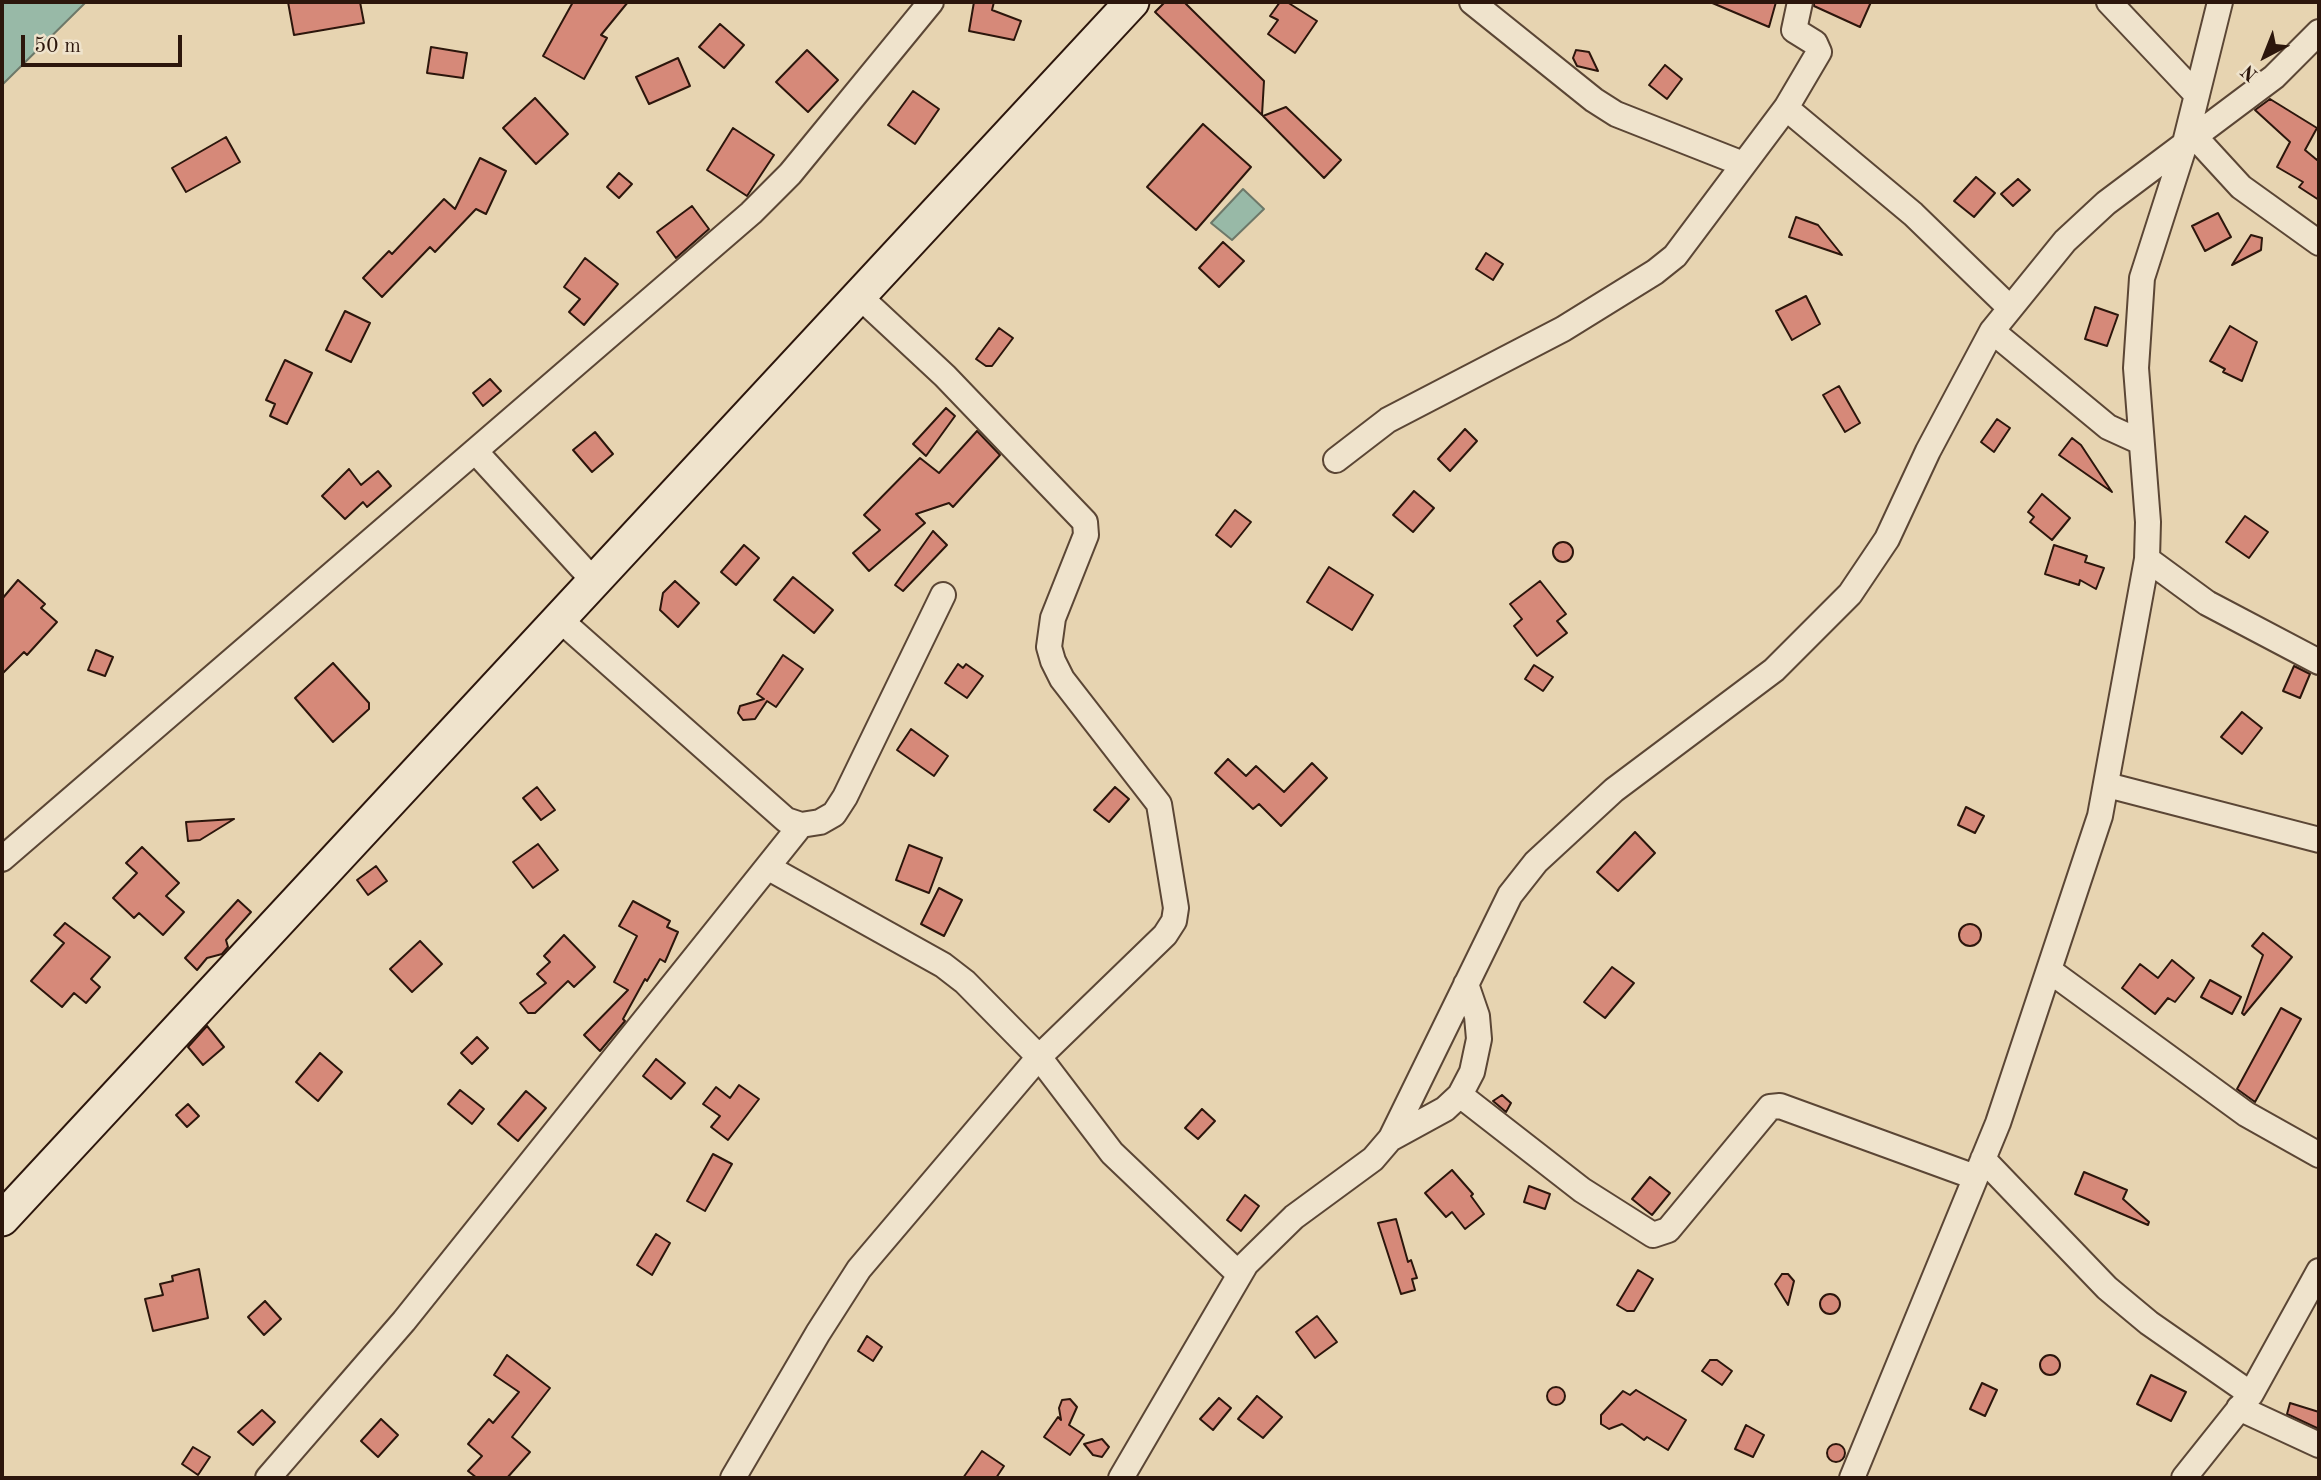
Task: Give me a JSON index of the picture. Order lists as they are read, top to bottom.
{
  "scale_bar": "50 m",
  "north": "bottom left"
}
